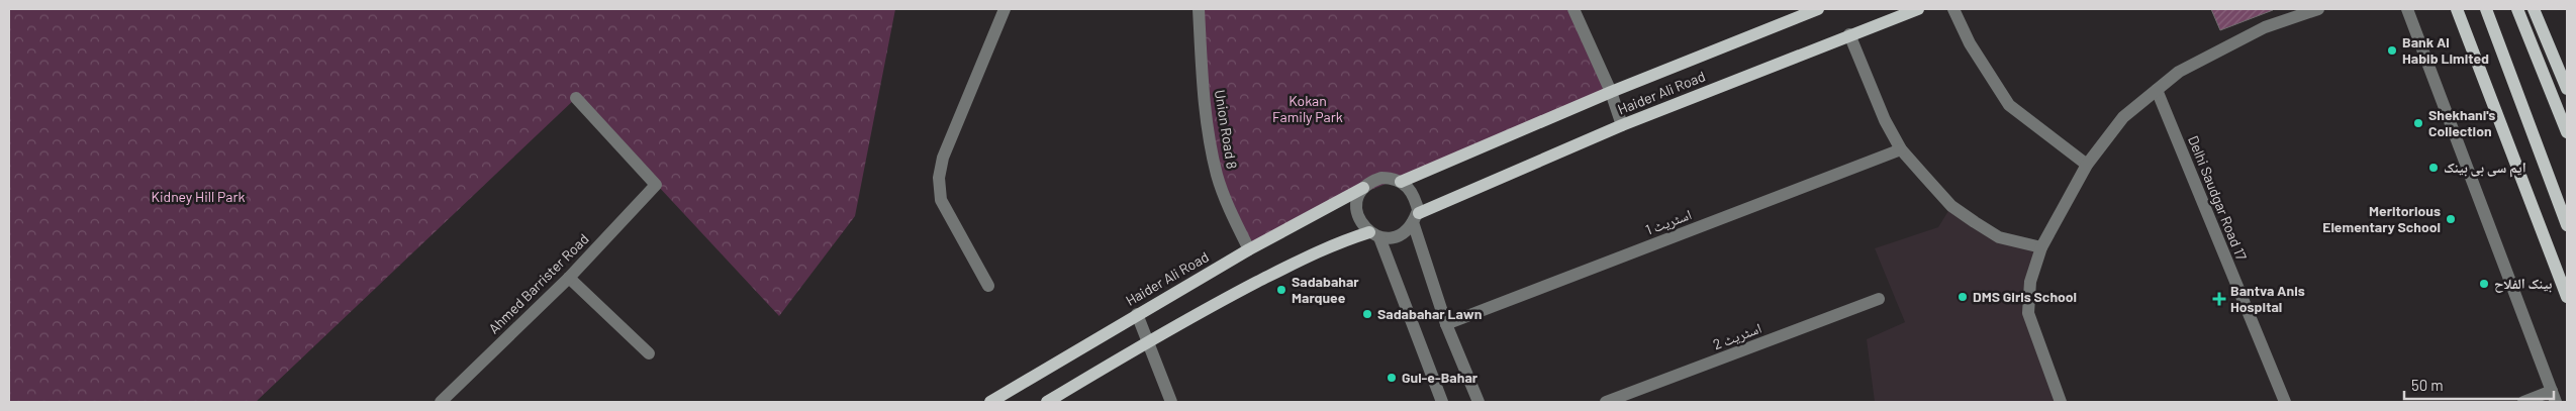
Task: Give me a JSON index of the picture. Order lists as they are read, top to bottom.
{
  "streets": {
    "main road": ["Haider Ali Road"],
    "street": [
      "Union Road 8",
      "Delhi Saudgar Road 17",
      "اسٹریٹ 1",
      "Ahmed Barrister Road",
      "اسٹریٹ 2"
    ]
  },
  "crossings": [
    ["Haider Ali Road", "Union Road 8"]
  ],
  "parks": ["Kokan Family Park", "Kidney Hill Park"],
  "places": {
    "other": [
      "Bank Al Habib Limited",
      "Shekhani's Collection",
      "ایم سی بی بینک",
      "Meritorious Elementary School",
      "بینک الفلاح",
      "Sadabahar Marquee",
      "DMS Girls School",
      "Sadabahar Lawn",
      "Gul-e-Bahar"
    ],
    "health": ["Bantva Anis Hospital"]
  },
  "scale_bar": "50 m"
}
